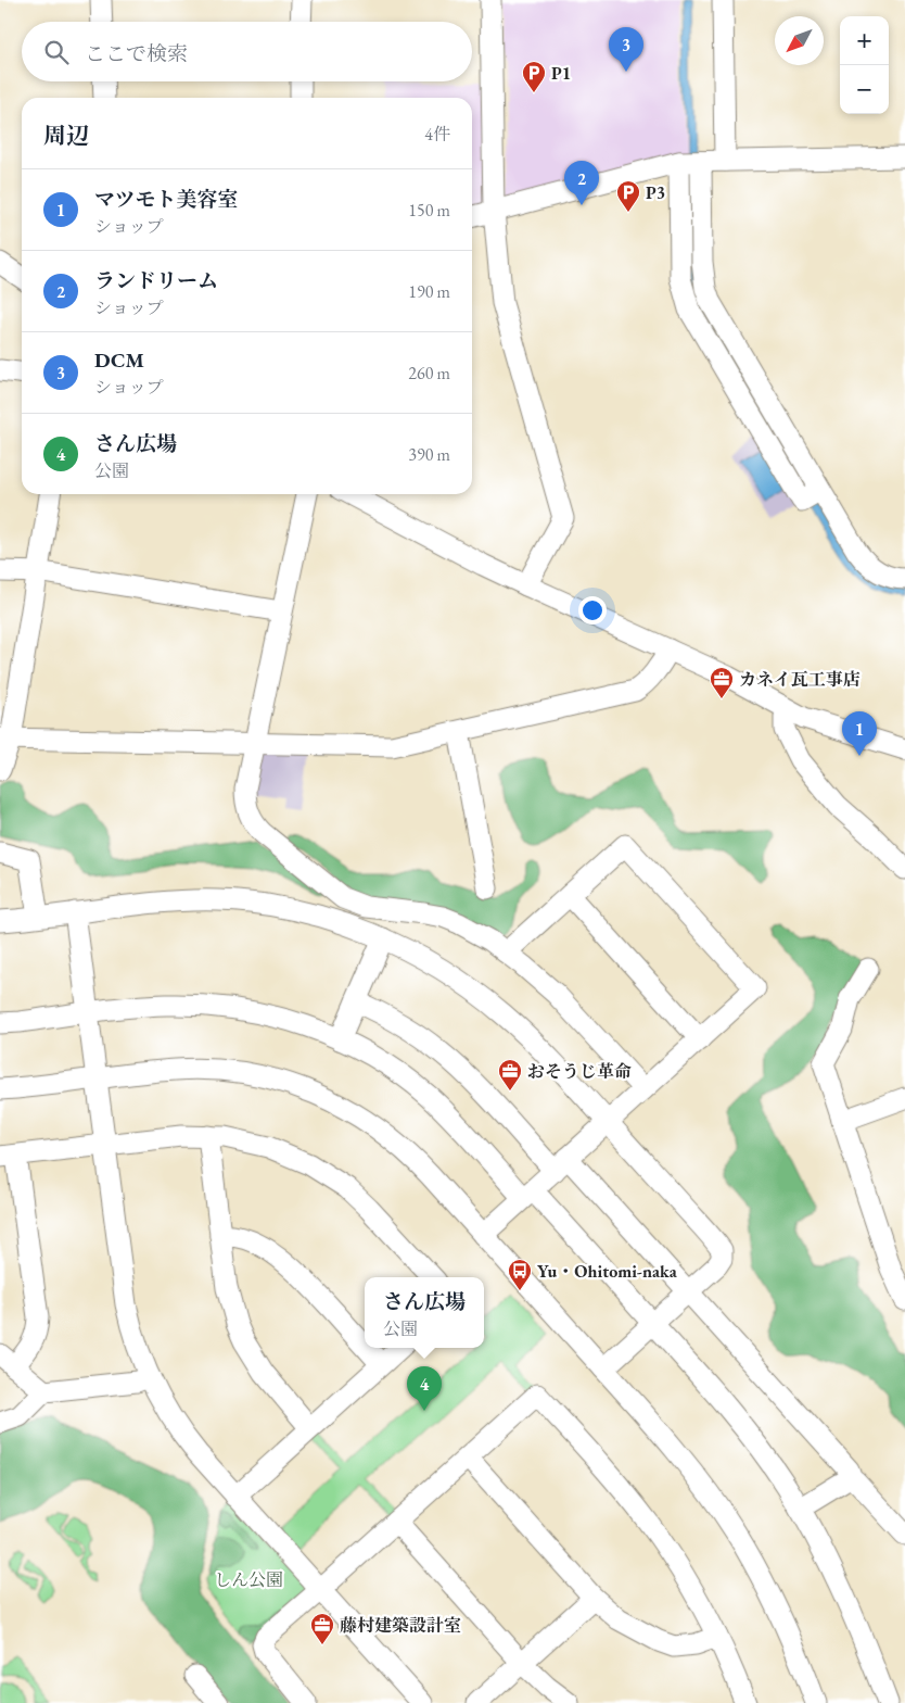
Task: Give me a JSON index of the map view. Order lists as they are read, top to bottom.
{
  "parks": ["しん公園"],
  "places": {
    "parking": ["P1", "P3"],
    "office": ["カネイ瓦工事店", "おそうじ革命", "藤村建築設計室"],
    "bus stop": ["Yu・Ohitomi-naka"]
  },
  "north": "bottom left",
  "page": {
    "map_buttons": ["+", "−"],
    "search": "ここで検索",
    "pins": [
      "3",
      "2",
      "1",
      "4"
    ],
    "heading": ["周辺", "4件"],
    "list": [
      {
        "mark": "1",
        "name": "マツモト美容室",
        "note": "ショップ",
        "value": "150 m"
      },
      {
        "mark": "2",
        "name": "ランドリーム",
        "note": "ショップ",
        "value": "190 m"
      },
      {
        "mark": "3",
        "name": "DCM",
        "note": "ショップ",
        "value": "260 m"
      },
      {
        "mark": "4",
        "name": "さん広場",
        "note": "公園",
        "value": "390 m"
      }
    ],
    "popup": ["さん広場", "公園"]
  }
}
